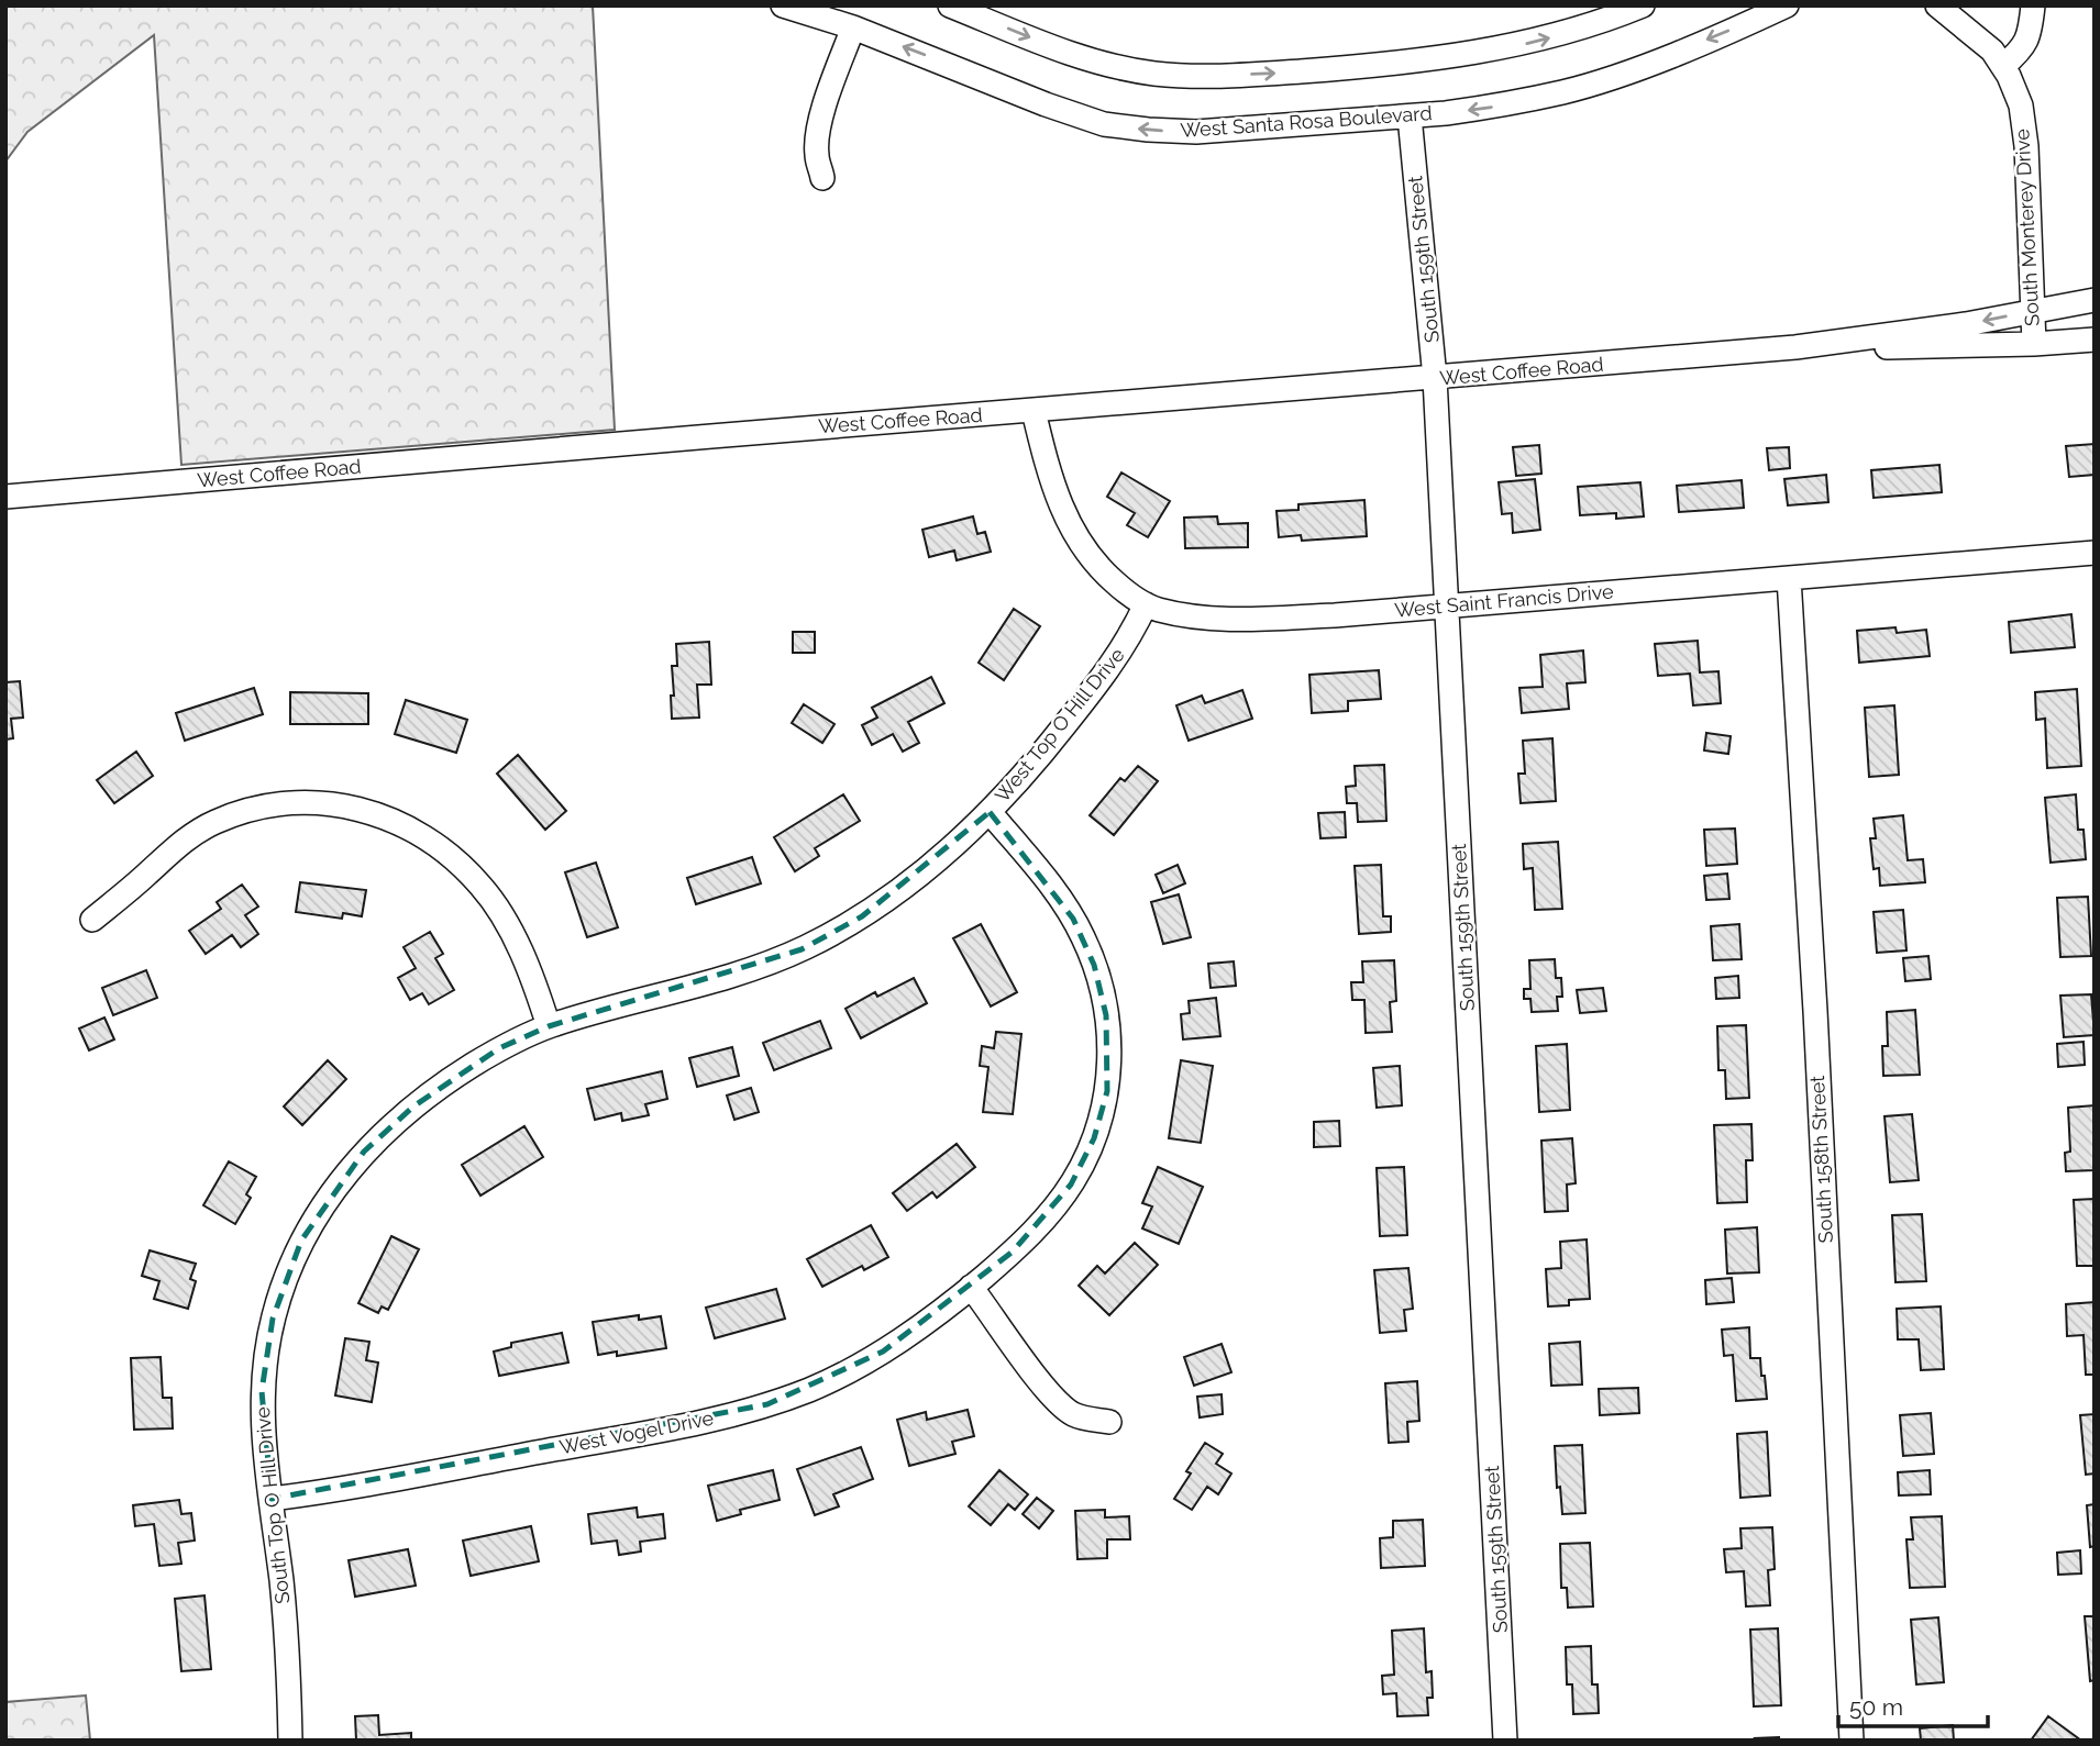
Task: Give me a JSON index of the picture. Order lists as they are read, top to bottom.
{
  "streets": {
    "street": [
      "West Santa Rosa Boulevard",
      "South Monterey Drive",
      "South 159th Street",
      "West Coffee Road",
      "West Saint Francis Drive",
      "West Top O Hill Drive",
      "South 158th Street",
      "West Vogel Drive",
      "South Top O Hill Drive"
    ]
  },
  "crossings": [
    ["West Santa Rosa Boulevard", "South 159th Street"],
    ["South Monterey Drive", "West Coffee Road"],
    ["South 159th Street", "West Coffee Road"],
    ["South 159th Street", "West Saint Francis Drive"],
    ["West Coffee Road", "West Saint Francis Drive"],
    ["West Saint Francis Drive", "West Top O Hill Drive"],
    ["West Saint Francis Drive", "South 158th Street"],
    ["West Top O Hill Drive", "West Vogel Drive"],
    ["West Top O Hill Drive", "South Top O Hill Drive"],
    ["West Vogel Drive", "South Top O Hill Drive"]
  ],
  "scale_bar": "50 m"
}
